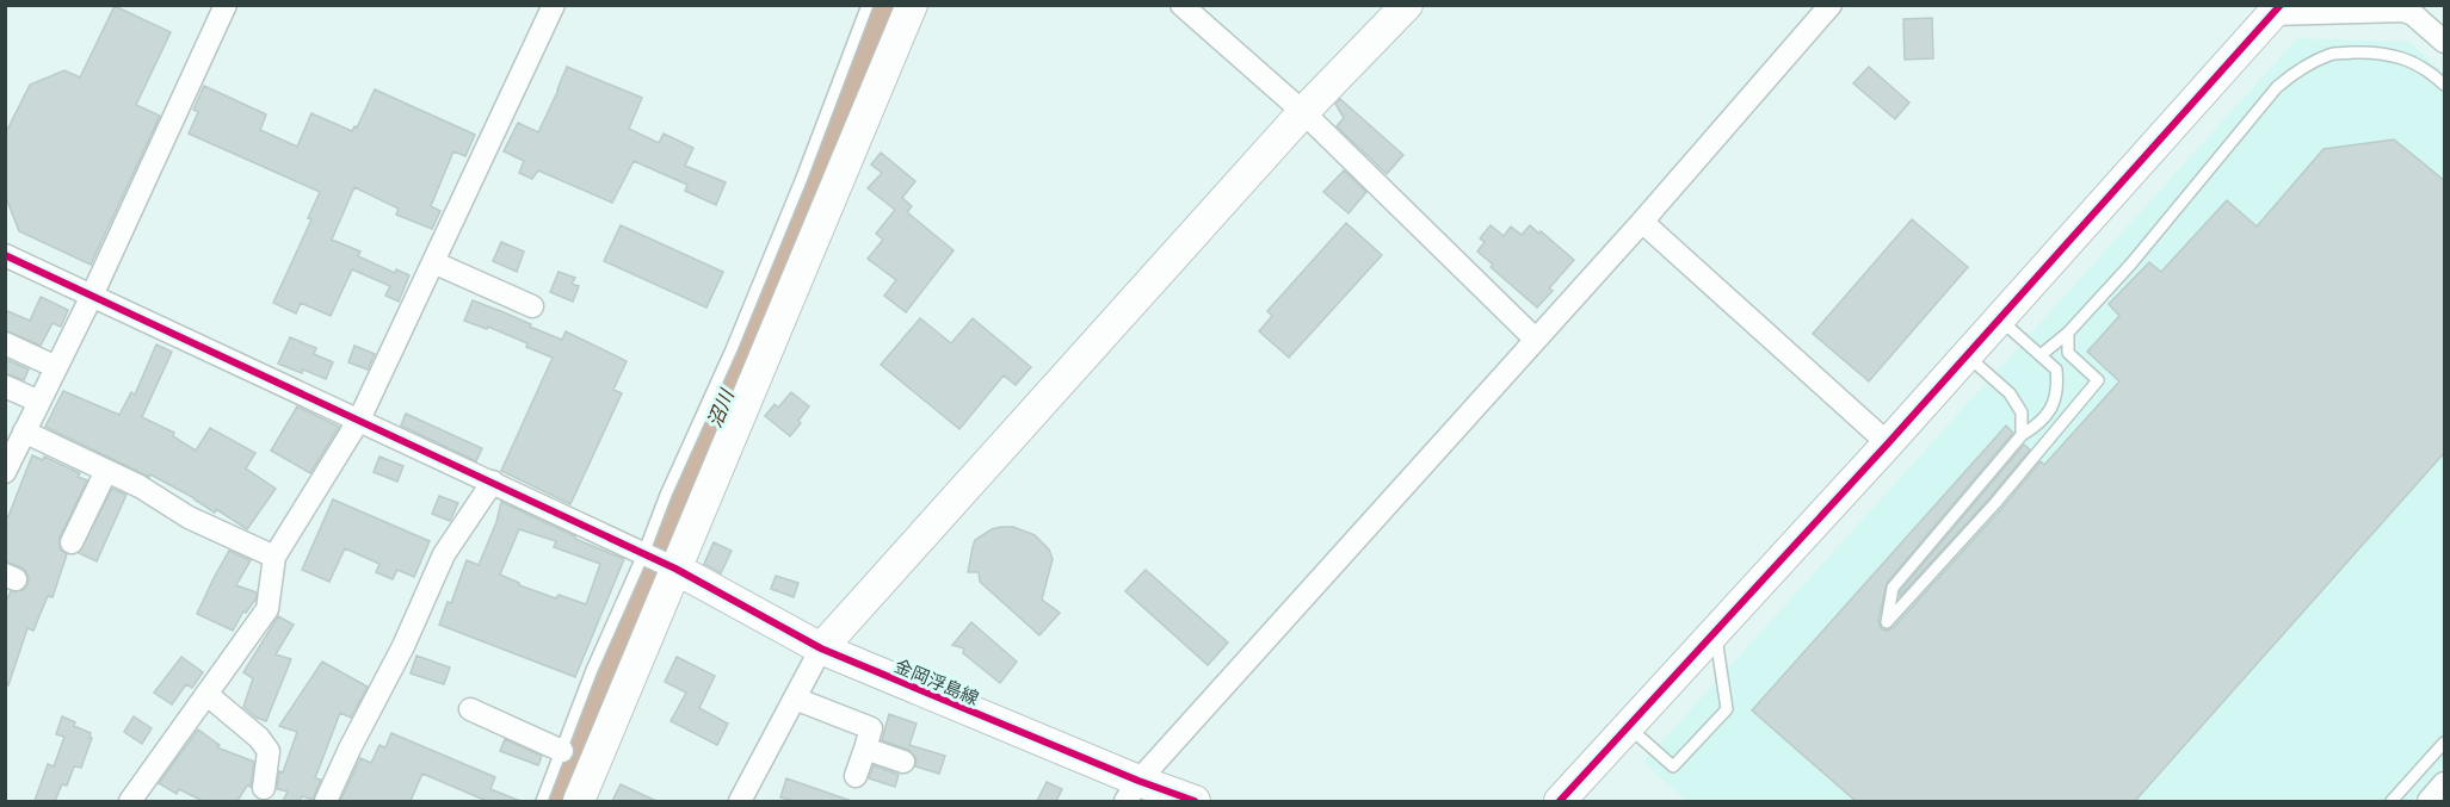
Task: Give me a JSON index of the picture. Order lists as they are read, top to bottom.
{
  "streets": {
    "street": ["金岡浮島線"]
  },
  "water": ["沼川"]
}
